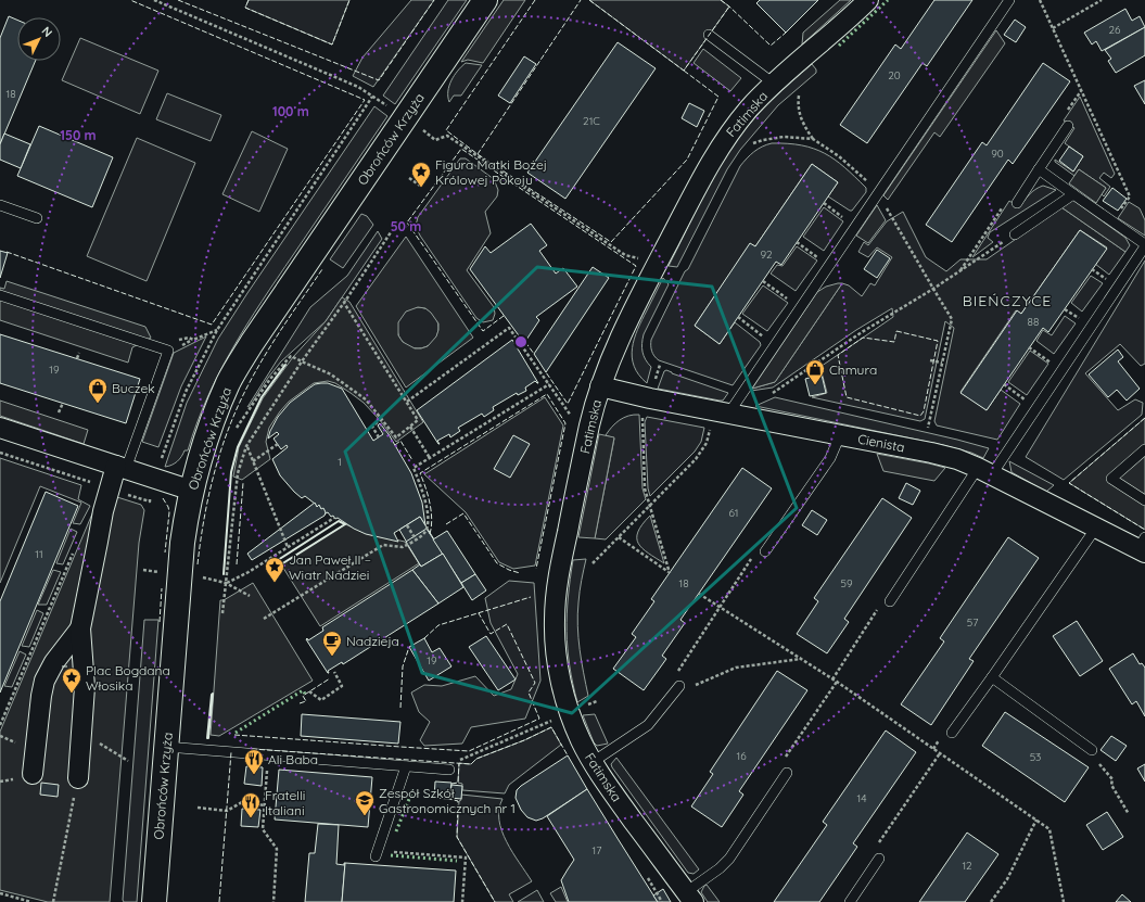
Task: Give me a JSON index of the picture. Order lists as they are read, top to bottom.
{
  "streets": {
    "street": ["Fatimska", "Obrońców Krzyża", "Cienista"]
  },
  "crossings": [
    ["Fatimska", "Cienista"]
  ],
  "districts": ["BIEŃCZYCE"],
  "places": {
    "place": ["Figura Matki Bożej Królowej Pokoju", "Jan Paweł II – Wiatr Nadziei", "Plac Bogdana Włosika"],
    "shop": ["Chmura", "Buczek"],
    "cafe": ["Nadzieja"],
    "restaurant": ["Ali Baba", "Fratelli Italiani"],
    "school or university": ["Zespół Szkół Gastronomicznych nr 1"]
  },
  "house_numbers": [
    "26",
    "20",
    "18",
    "21C",
    "90",
    "92",
    "88",
    "19",
    "1",
    "61",
    "11",
    "18",
    "59",
    "57",
    "19",
    "16",
    "53",
    "14",
    "17",
    "12"
  ],
  "north": "top right",
  "rings": ["100 m", "150 m", "50 m"]
}
